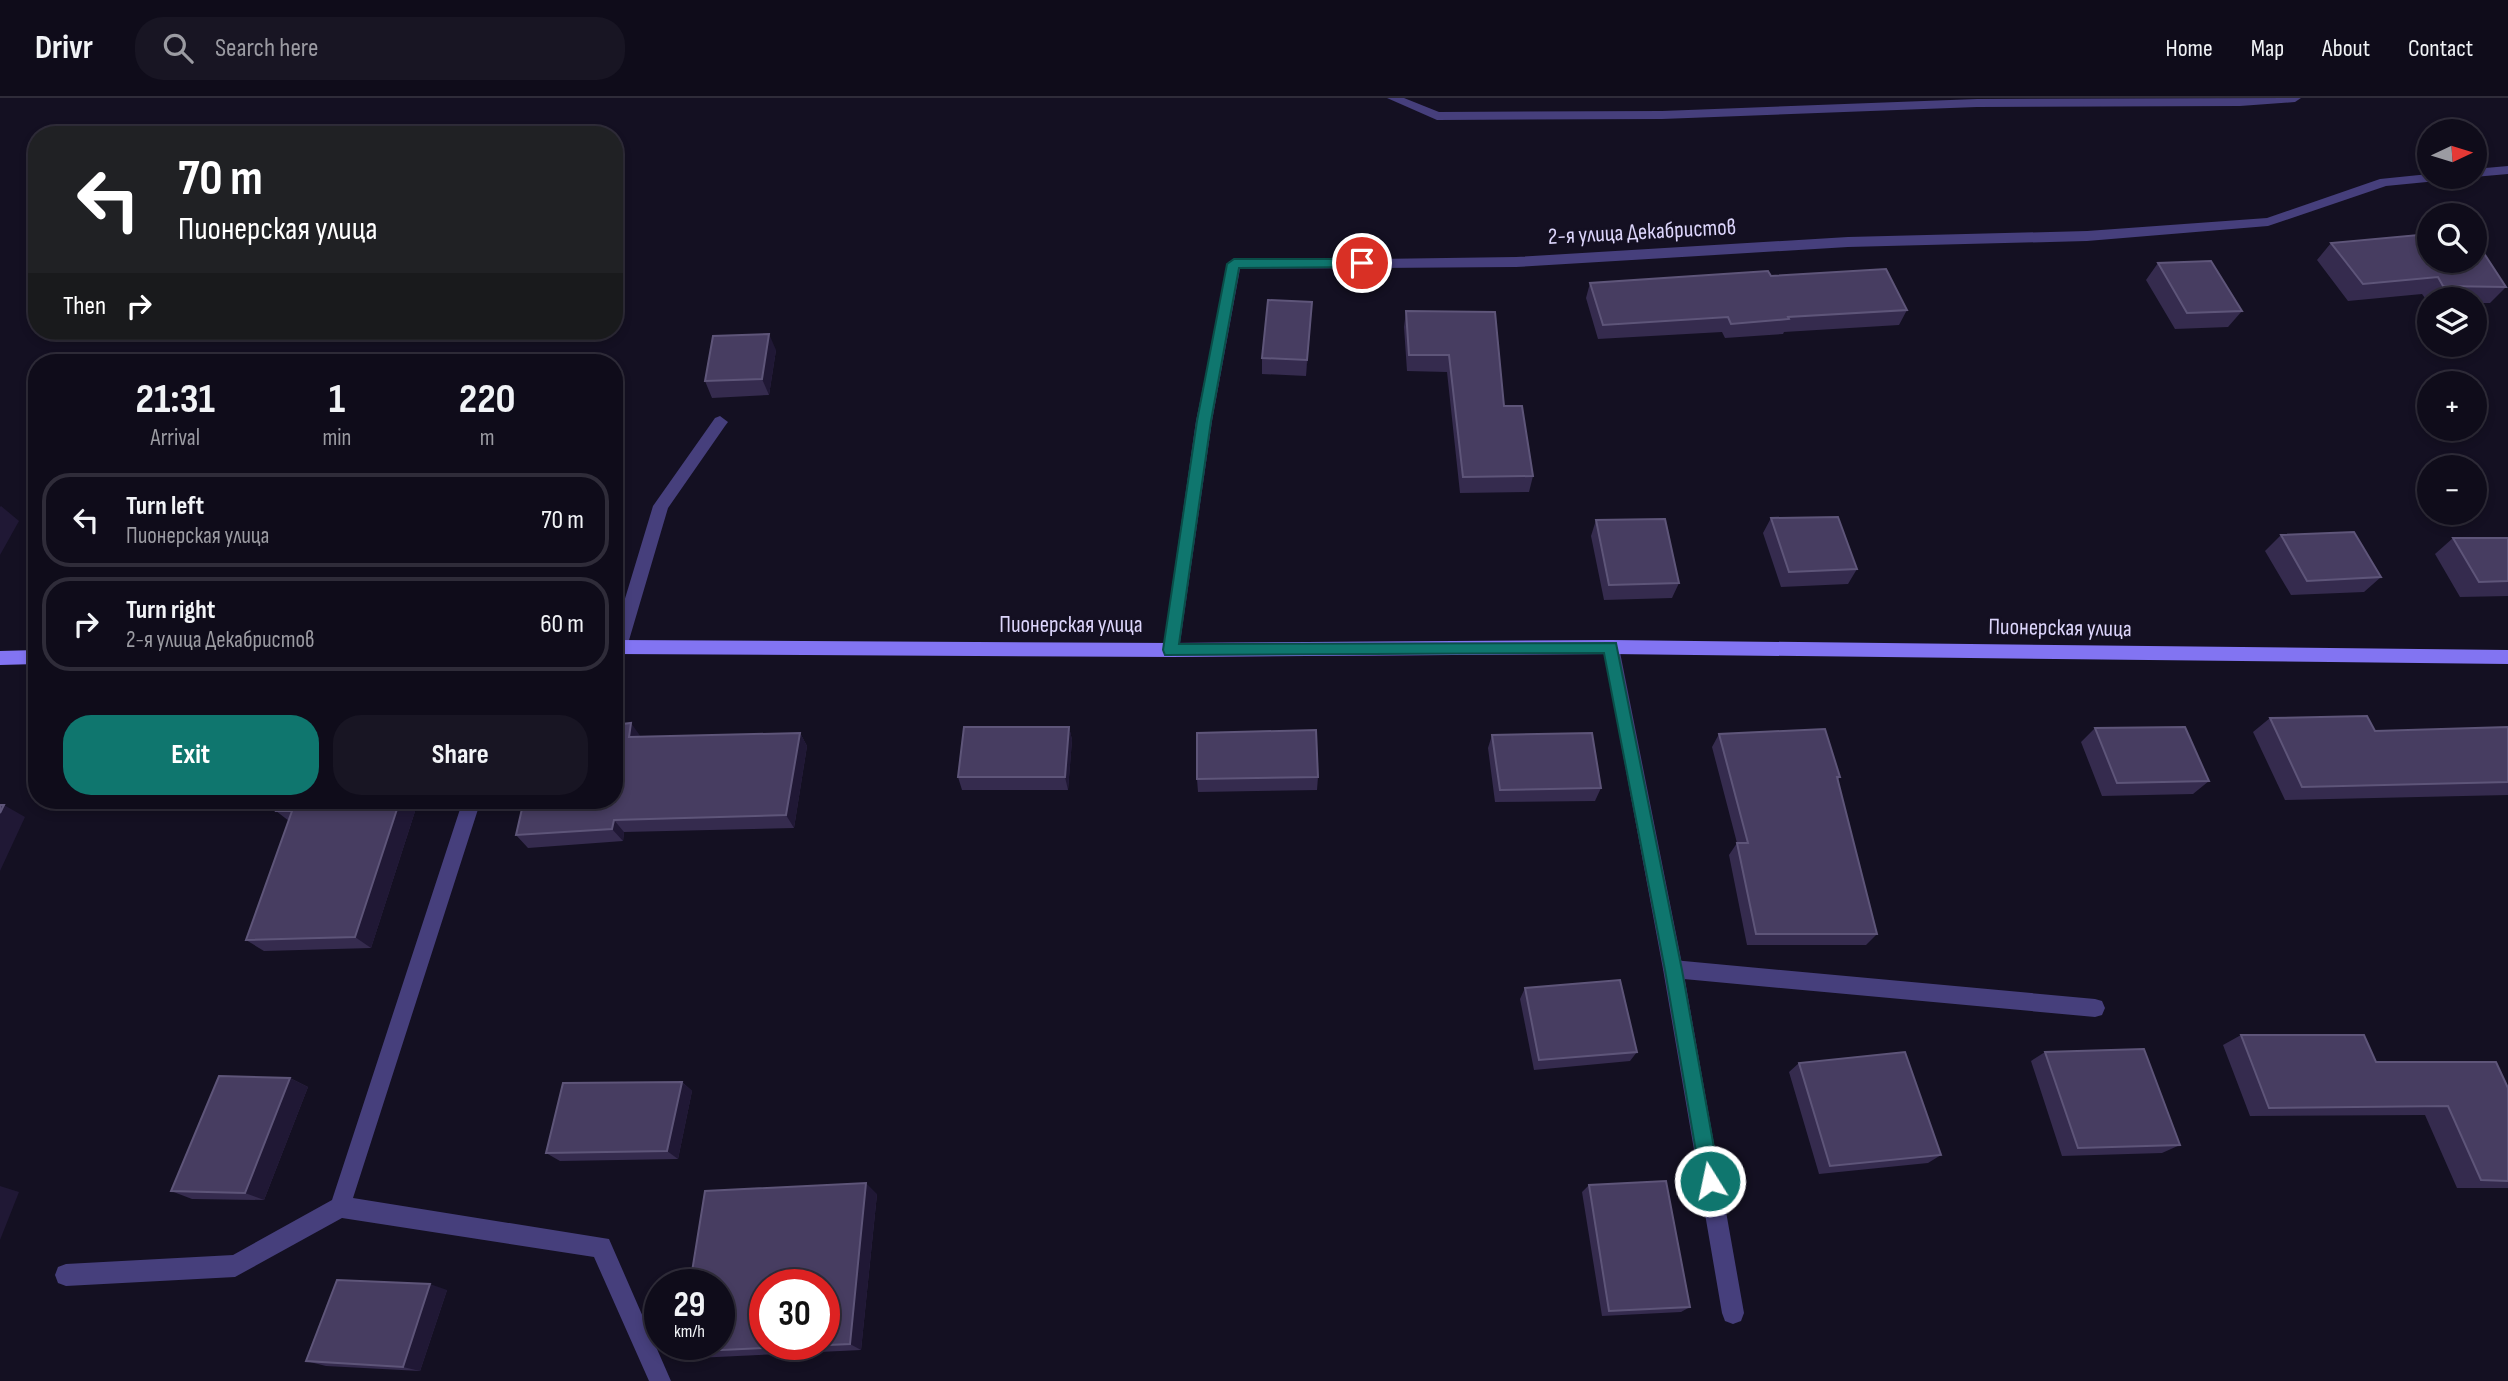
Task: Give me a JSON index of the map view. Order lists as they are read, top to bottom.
{
  "streets": {
    "street": ["2-я улица Декабристов", "Пионерская улица"]
  },
  "crossings": [
    ["2-я улица Декабристов", "Пионерская улица"]
  ],
  "north": "right",
  "page": {
    "header": "Drivr",
    "search": "Search here",
    "nav": [
      "Home",
      "Map",
      "About",
      "Contact"
    ],
    "map_buttons": ["+", "−"],
    "turn": ["70 m", "Пионерская улица"],
    "then": "Then",
    "eta": [
      "21:31",
      "Arrival",
      "1",
      "min",
      "220",
      "m"
    ],
    "list": [
      {
        "name": "Turn left",
        "note": "Пионерская улица",
        "value": "70 m"
      },
      {
        "name": "Turn right",
        "note": "2-я улица Декабристов",
        "value": "60 m"
      }
    ],
    "buttons": ["Exit", "Share"],
    "speed": "29 km/h",
    "limit": "30"
  }
}
